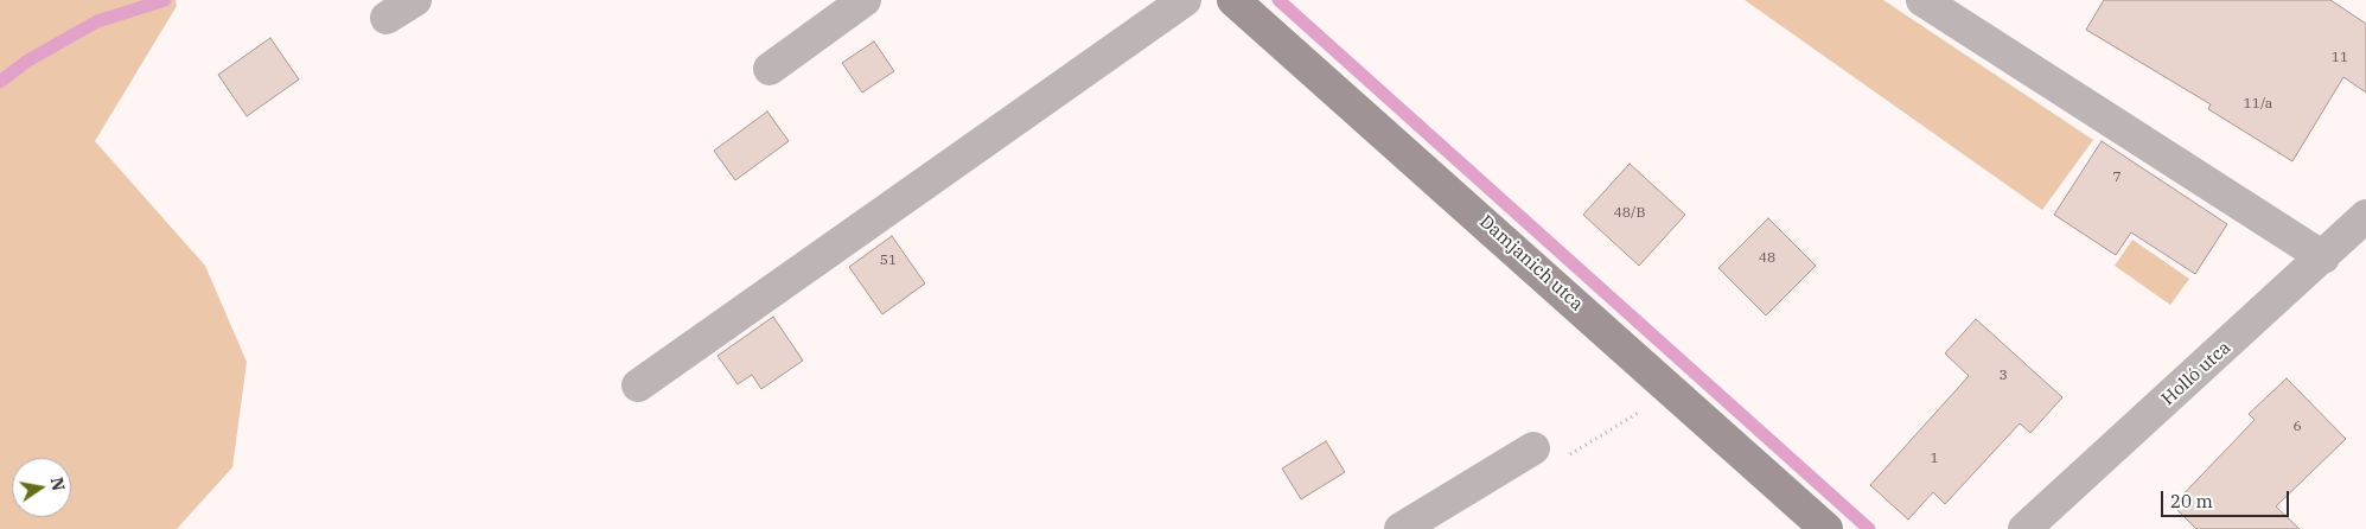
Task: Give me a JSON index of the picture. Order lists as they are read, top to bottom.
{
  "streets": {
    "main road": ["Damjanich utca"],
    "street": ["Holló utca"]
  },
  "house_numbers": [
    "11",
    "11/a",
    "7",
    "48/B",
    "48",
    "51",
    "3",
    "6",
    "1"
  ],
  "scale_bar": "20 m",
  "north": "right"
}
